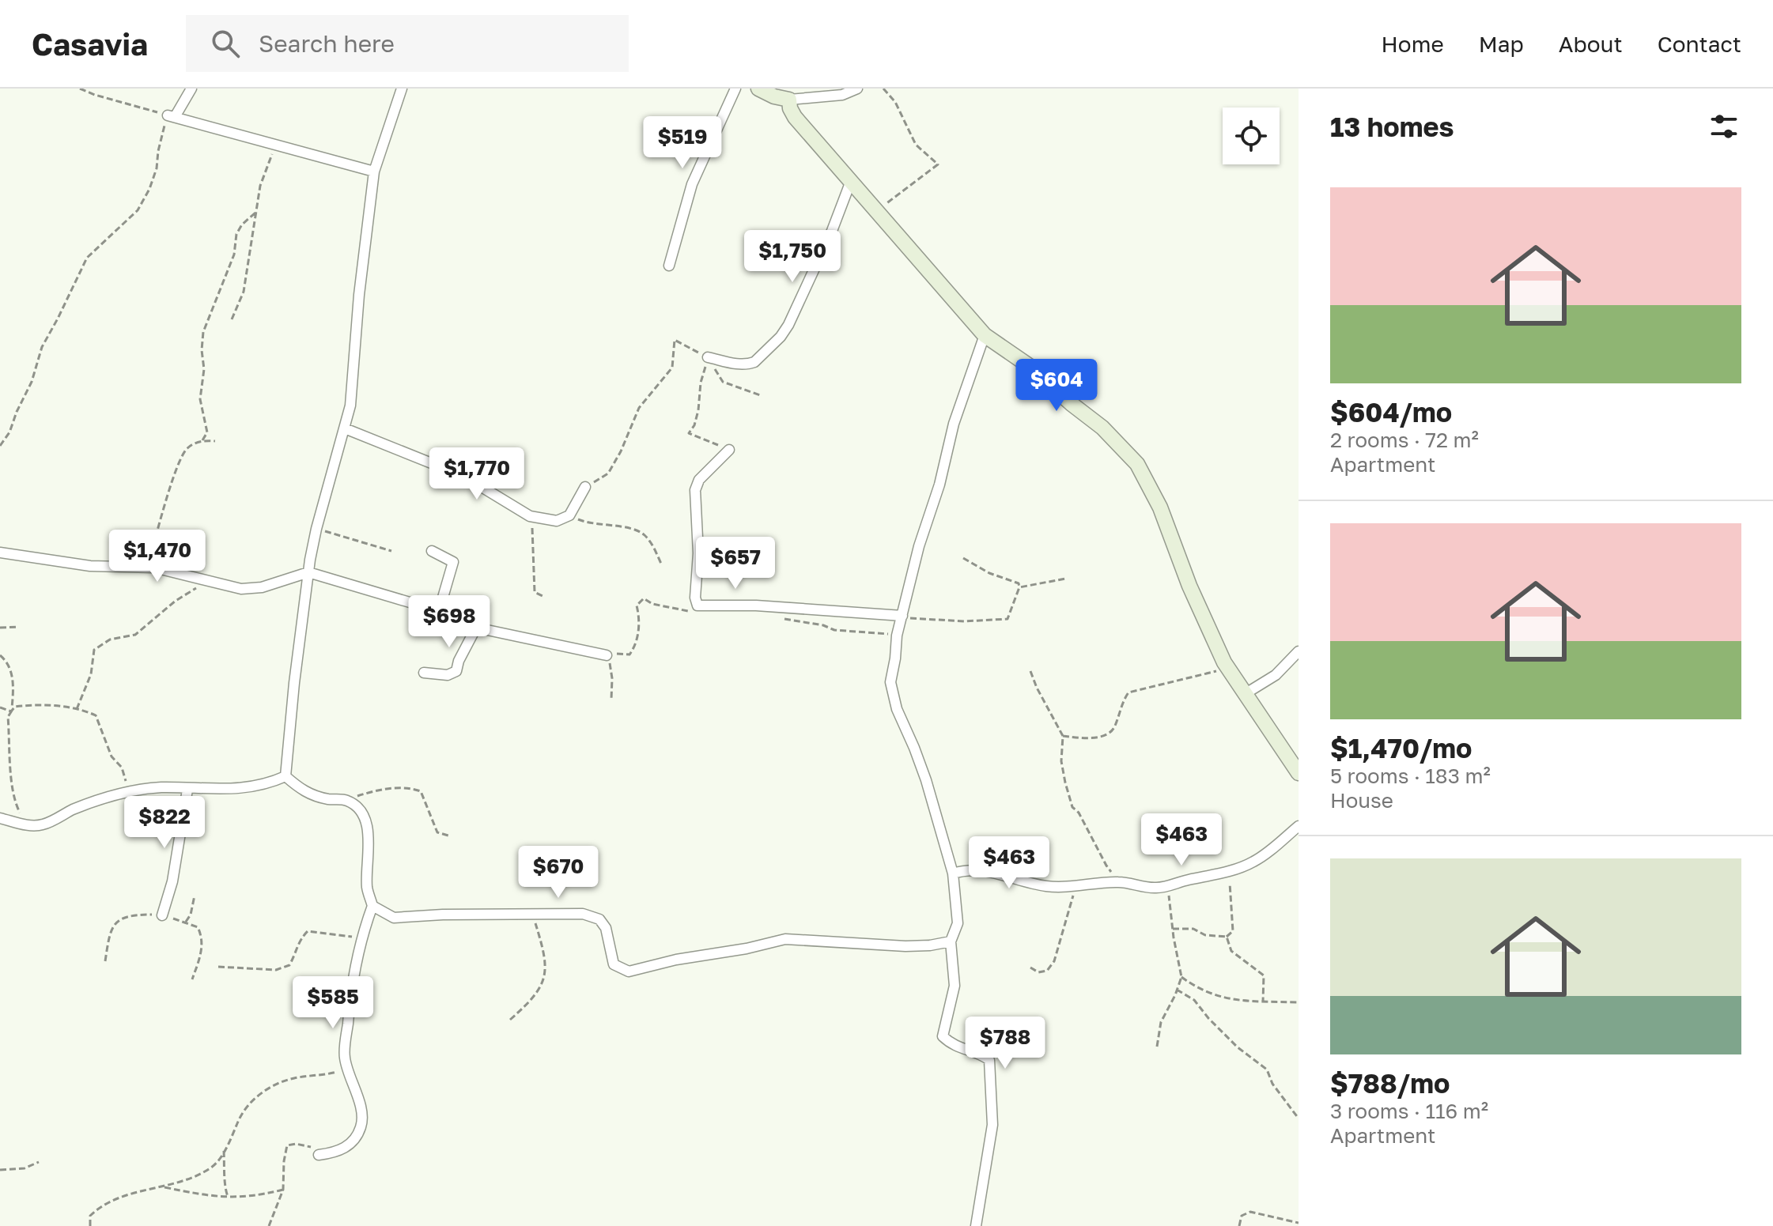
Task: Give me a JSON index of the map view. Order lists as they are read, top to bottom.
{
  "page": {
    "header": "Casavia",
    "search": "Search here",
    "nav": [
      "Home",
      "Map",
      "About",
      "Contact"
    ],
    "heading": "13 homes",
    "price": [
      "$519",
      "$1,750",
      "$604",
      "$1,770",
      "$1,470",
      "$657",
      "$698",
      "$822",
      "$463",
      "$463",
      "$670",
      "$585",
      "$788"
    ],
    "list": [
      {
        "name": "$604/mo",
        "note": "2 rooms · 72 m² · Apartment"
      },
      {
        "name": "$1,470/mo",
        "note": "5 rooms · 183 m² · House"
      },
      {
        "name": "$788/mo",
        "note": "3 rooms · 116 m² · Apartment"
      }
    ]
  }
}
